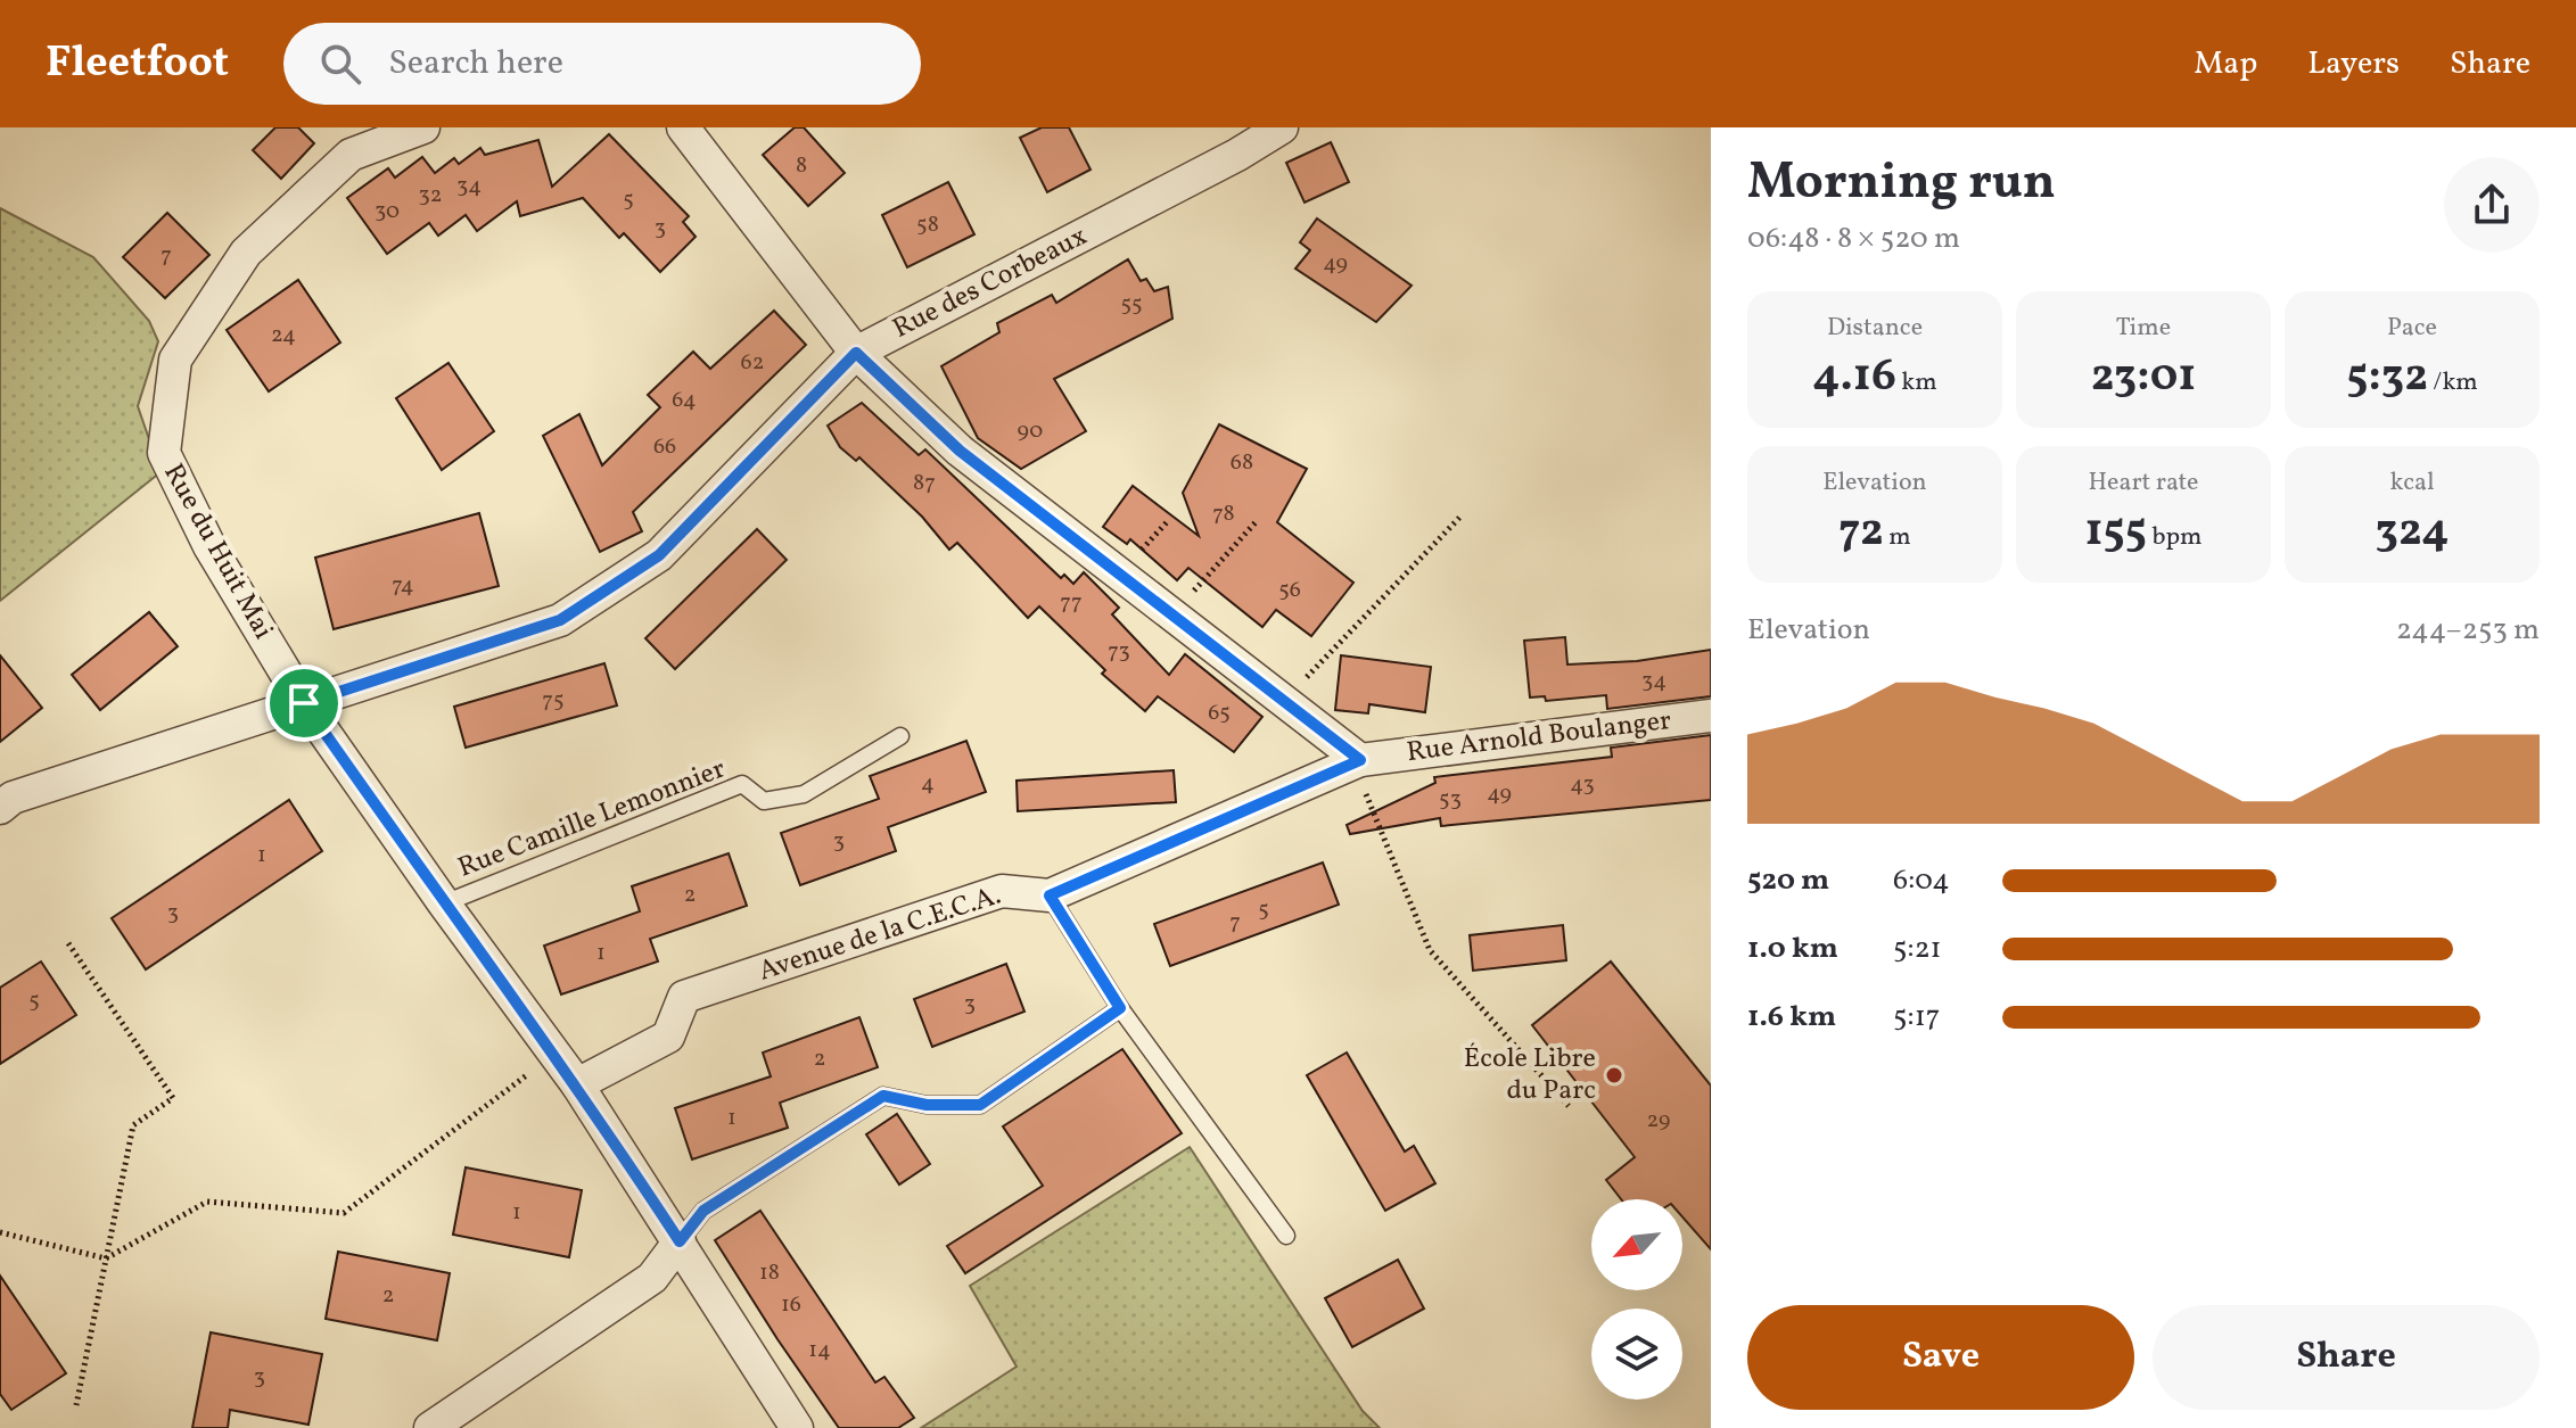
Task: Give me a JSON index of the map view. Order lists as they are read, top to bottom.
{
  "streets": {
    "street": [
      "Rue des Corbeaux",
      "Rue du Huit Mai",
      "Rue Arnold Boulanger",
      "Avenue de la C.E.C.A."
    ],
    "lane": ["Rue Camille Lemonnier"]
  },
  "crossings": [
    ["Rue des Corbeaux", "Rue du Huit Mai"],
    ["Rue du Huit Mai", "Rue Camille Lemonnier"],
    ["Rue du Huit Mai", "Avenue de la C.E.C.A."],
    ["Rue Arnold Boulanger", "Avenue de la C.E.C.A."]
  ],
  "places": ["École Libre du Parc"],
  "house_numbers": [
    "8",
    "34",
    "32",
    "5",
    "30",
    "58",
    "3",
    "7",
    "49",
    "55",
    "24",
    "62",
    "64",
    "90",
    "66",
    "68",
    "87",
    "78",
    "74",
    "56",
    "77",
    "73",
    "34",
    "75",
    "65",
    "4",
    "43",
    "49",
    "53",
    "3",
    "1",
    "2",
    "5",
    "3",
    "7",
    "1",
    "5",
    "3",
    "2",
    "1",
    "29",
    "1",
    "18",
    "2",
    "16",
    "14",
    "3"
  ],
  "north": "bottom left",
  "page": {
    "header": "Fleetfoot",
    "search": "Search here",
    "nav": ["Map", "Layers", "Share"],
    "heading": ["Morning run", "06:48 · 8 × 520 m"],
    "stats": [
      ["Distance", "4.16 km"],
      ["Time", "23:01"],
      ["Pace", "5:32 /km"],
      ["Elevation", "72 m"],
      ["Heart rate", "155 bpm"],
      ["kcal", "324"]
    ],
    "chart": ["Elevation", "244–253 m"],
    "list": [
      {
        "name": "520 m",
        "note": "6:04"
      },
      {
        "name": "1.0 km",
        "note": "5:21"
      },
      {
        "name": "1.6 km",
        "note": "5:17"
      }
    ],
    "buttons": ["Save", "Share"]
  }
}
